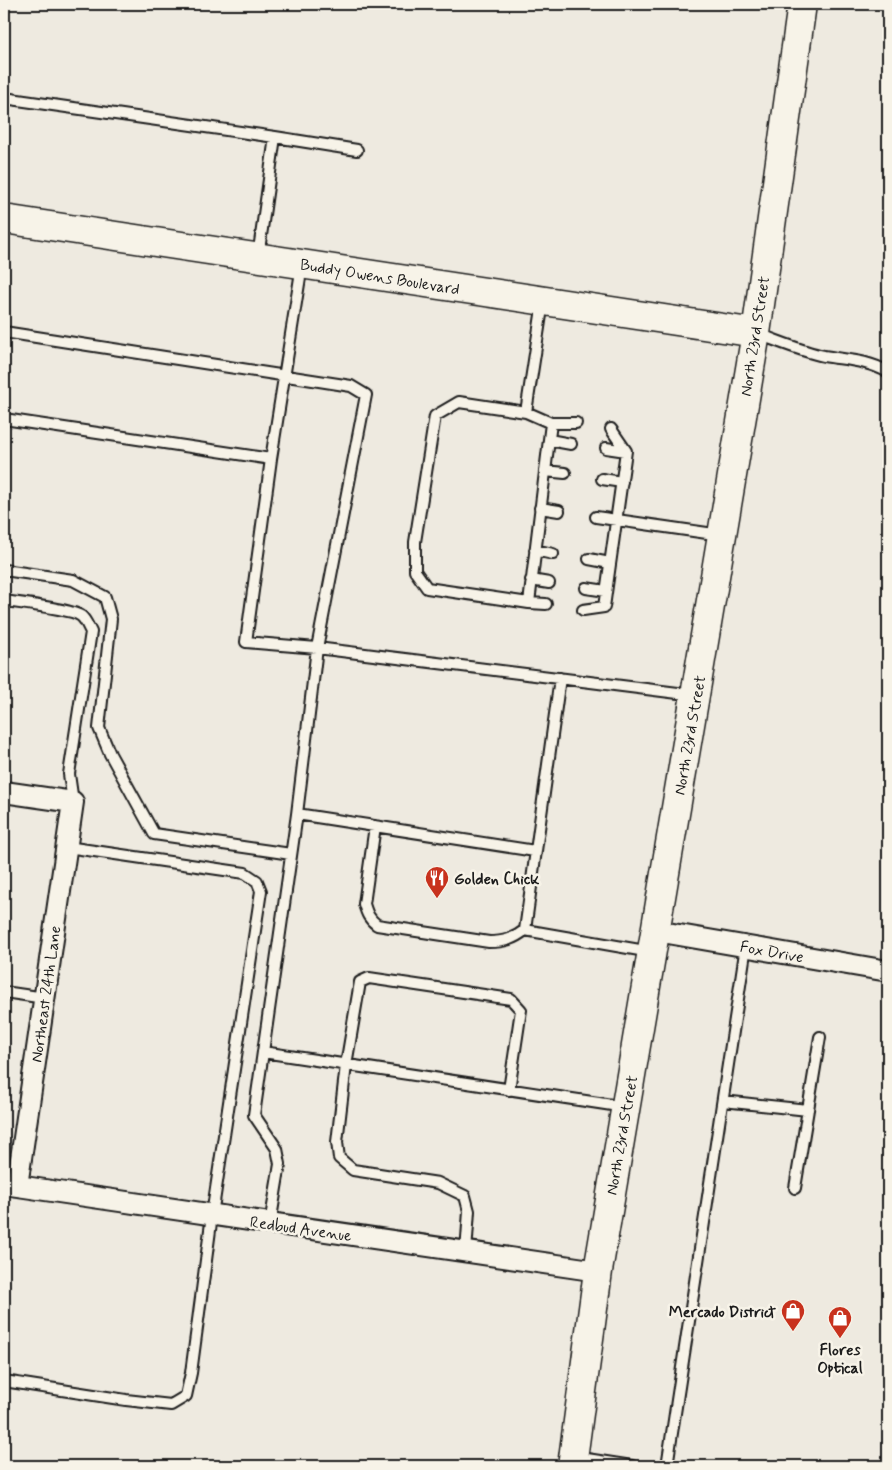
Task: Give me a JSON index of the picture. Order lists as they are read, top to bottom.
{
  "streets": {
    "main road": ["Buddy Owens Boulevard", "North 23rd Street"],
    "street": ["Fox Drive", "Northeast 24th Lane", "Redbud Avenue"]
  },
  "crossings": [
    ["Buddy Owens Boulevard", "North 23rd Street"],
    ["North 23rd Street", "Fox Drive"],
    ["North 23rd Street", "Redbud Avenue"],
    ["Northeast 24th Lane", "Redbud Avenue"]
  ],
  "places": {
    "restaurant": ["Golden Chick"],
    "shop": ["Mercado District", "Flores Optical"]
  }
}
